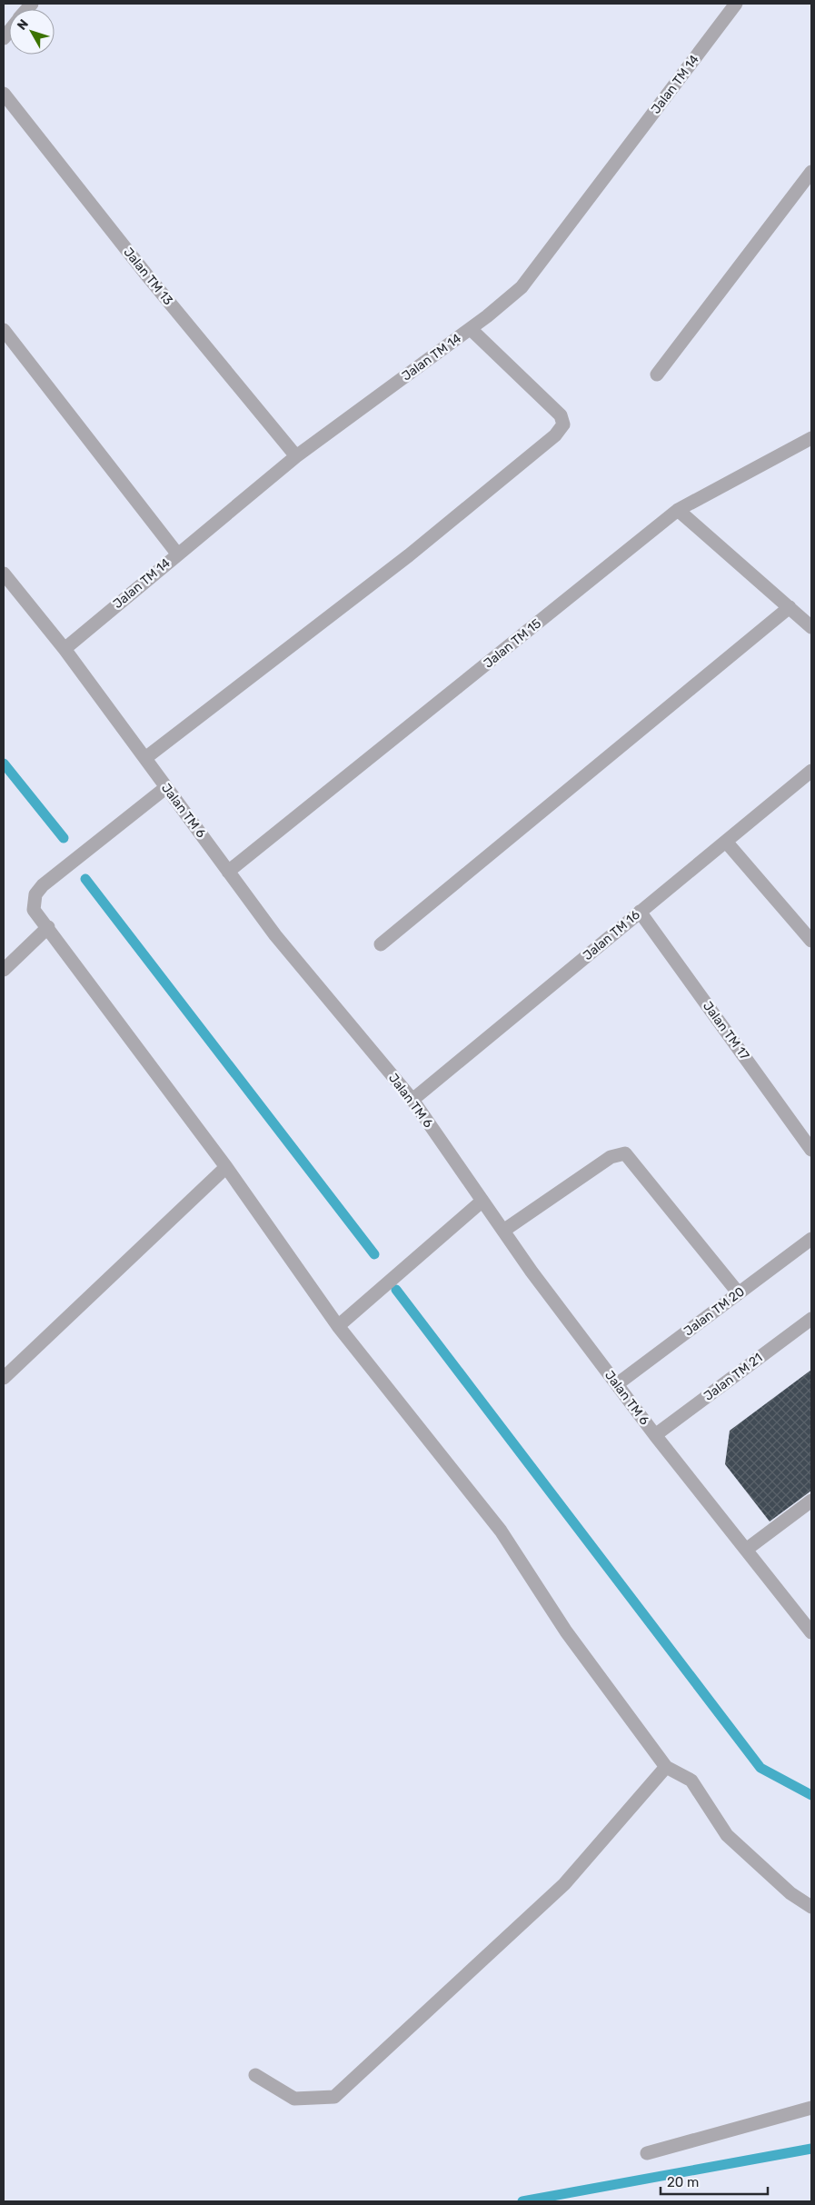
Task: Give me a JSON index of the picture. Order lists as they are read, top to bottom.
{
  "streets": {
    "street": [
      "Jalan TM 14",
      "Jalan TM 13",
      "Jalan TM 15",
      "Jalan TM 6",
      "Jalan TM 16",
      "Jalan TM 17",
      "Jalan TM 20",
      "Jalan TM 21"
    ]
  },
  "crossings": [
    ["Jalan TM 14", "Jalan TM 13"],
    ["Jalan TM 14", "Jalan TM 6"],
    ["Jalan TM 15", "Jalan TM 6"],
    ["Jalan TM 6", "Jalan TM 16"],
    ["Jalan TM 6", "Jalan TM 20"],
    ["Jalan TM 6", "Jalan TM 21"],
    ["Jalan TM 16", "Jalan TM 17"]
  ],
  "scale_bar": "20 m",
  "north": "top left"
}
